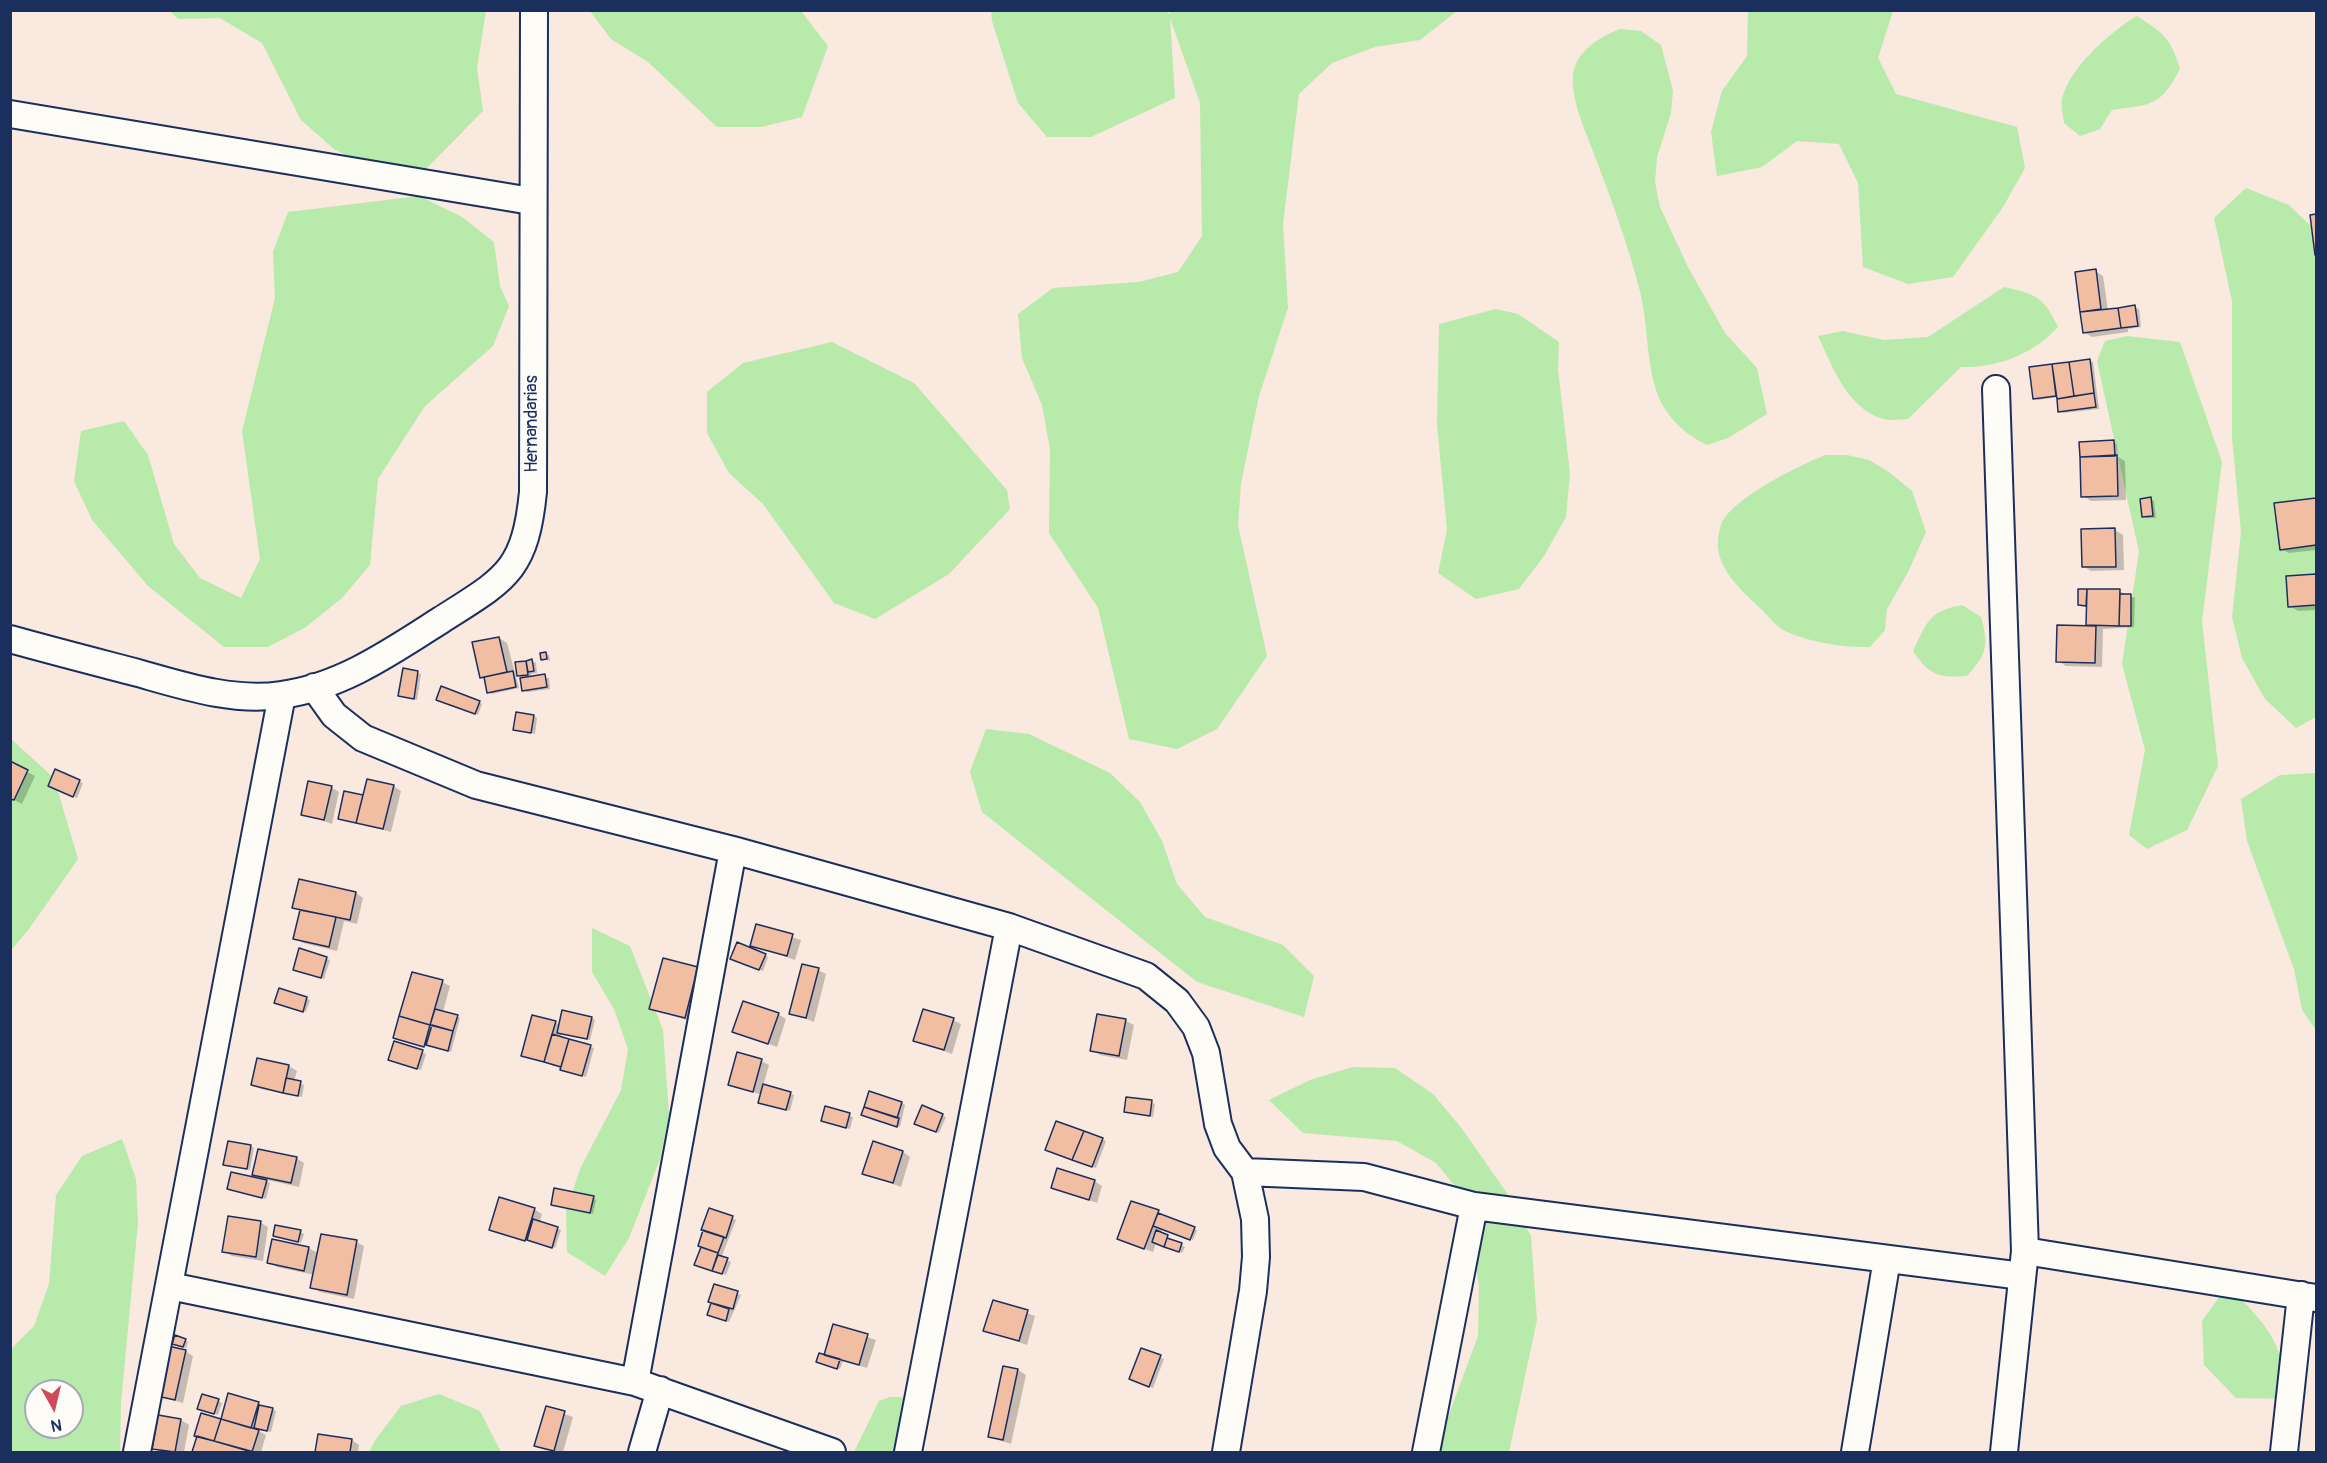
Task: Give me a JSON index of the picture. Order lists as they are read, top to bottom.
{
  "streets": {
    "street": ["Hernandarias"]
  },
  "north": "bottom"
}
